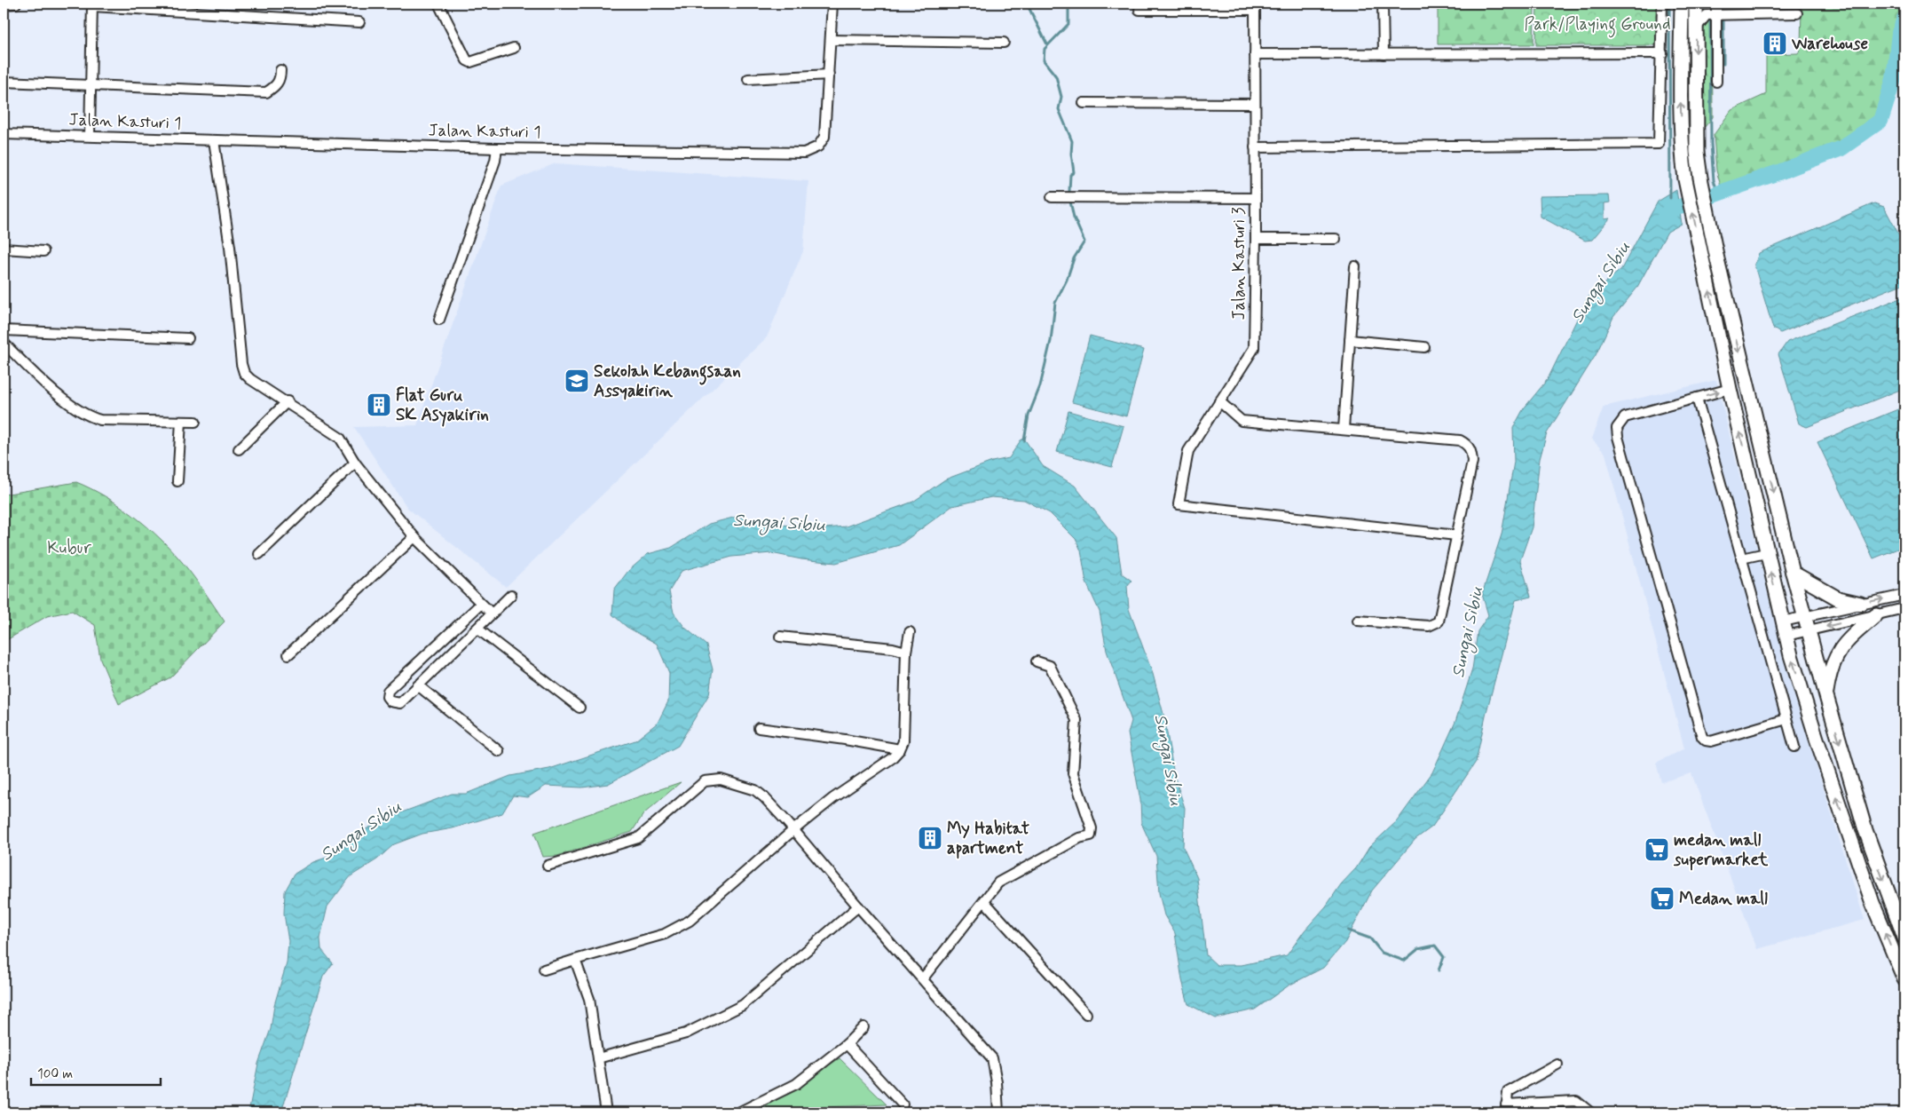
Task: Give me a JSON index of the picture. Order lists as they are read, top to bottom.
{
  "streets": {
    "street": ["Jalan Kasturi 1", "Jalan Kasturi 3"]
  },
  "water": ["Sungai Sibiu"],
  "parks": ["Park/Playing Ground", "Kubur"],
  "places": {
    "building": ["Warehouse", "Flat Guru SK Asyakirin", "My Habitat apartment"],
    "school or university": ["Sekolah Kebangsaan Assyakirin"],
    "supermarket": ["medan mall supermarket", "Medan mall"]
  },
  "scale_bar": "100 m"
}
